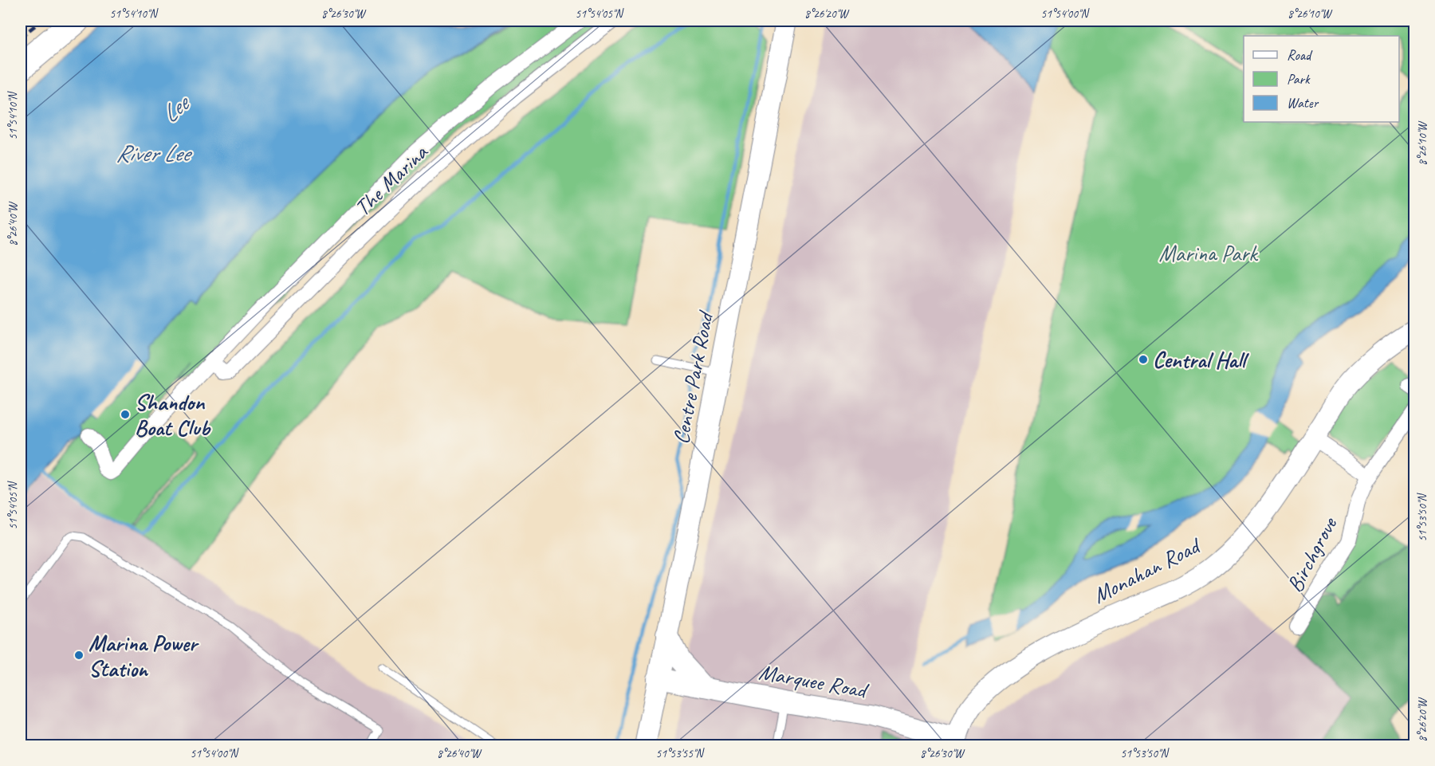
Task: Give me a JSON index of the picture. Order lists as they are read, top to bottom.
{
  "streets": {
    "street": [
      "The Marina",
      "Centre Park Road",
      "Birchgrove",
      "Monahan Road",
      "Marquee Road"
    ]
  },
  "crossings": [
    ["Centre Park Road", "Marquee Road"],
    ["Monahan Road", "Marquee Road"]
  ],
  "water": ["Lee", "River Lee"],
  "parks": ["Marina Park"],
  "places": ["Central Hall", "Shandon Boat Club", "Marina Power Station"],
  "legend": ["Road", "Park", "Water"],
  "coordinates": [
    "51°54'10\"N",
    "8°26'30\"W",
    "51°54'05\"N",
    "8°26'20\"W",
    "51°54'00\"N",
    "8°26'10\"W",
    "8°26'40\"W",
    "51°53'50\"N",
    "51°53'55\"N"
  ]
}
